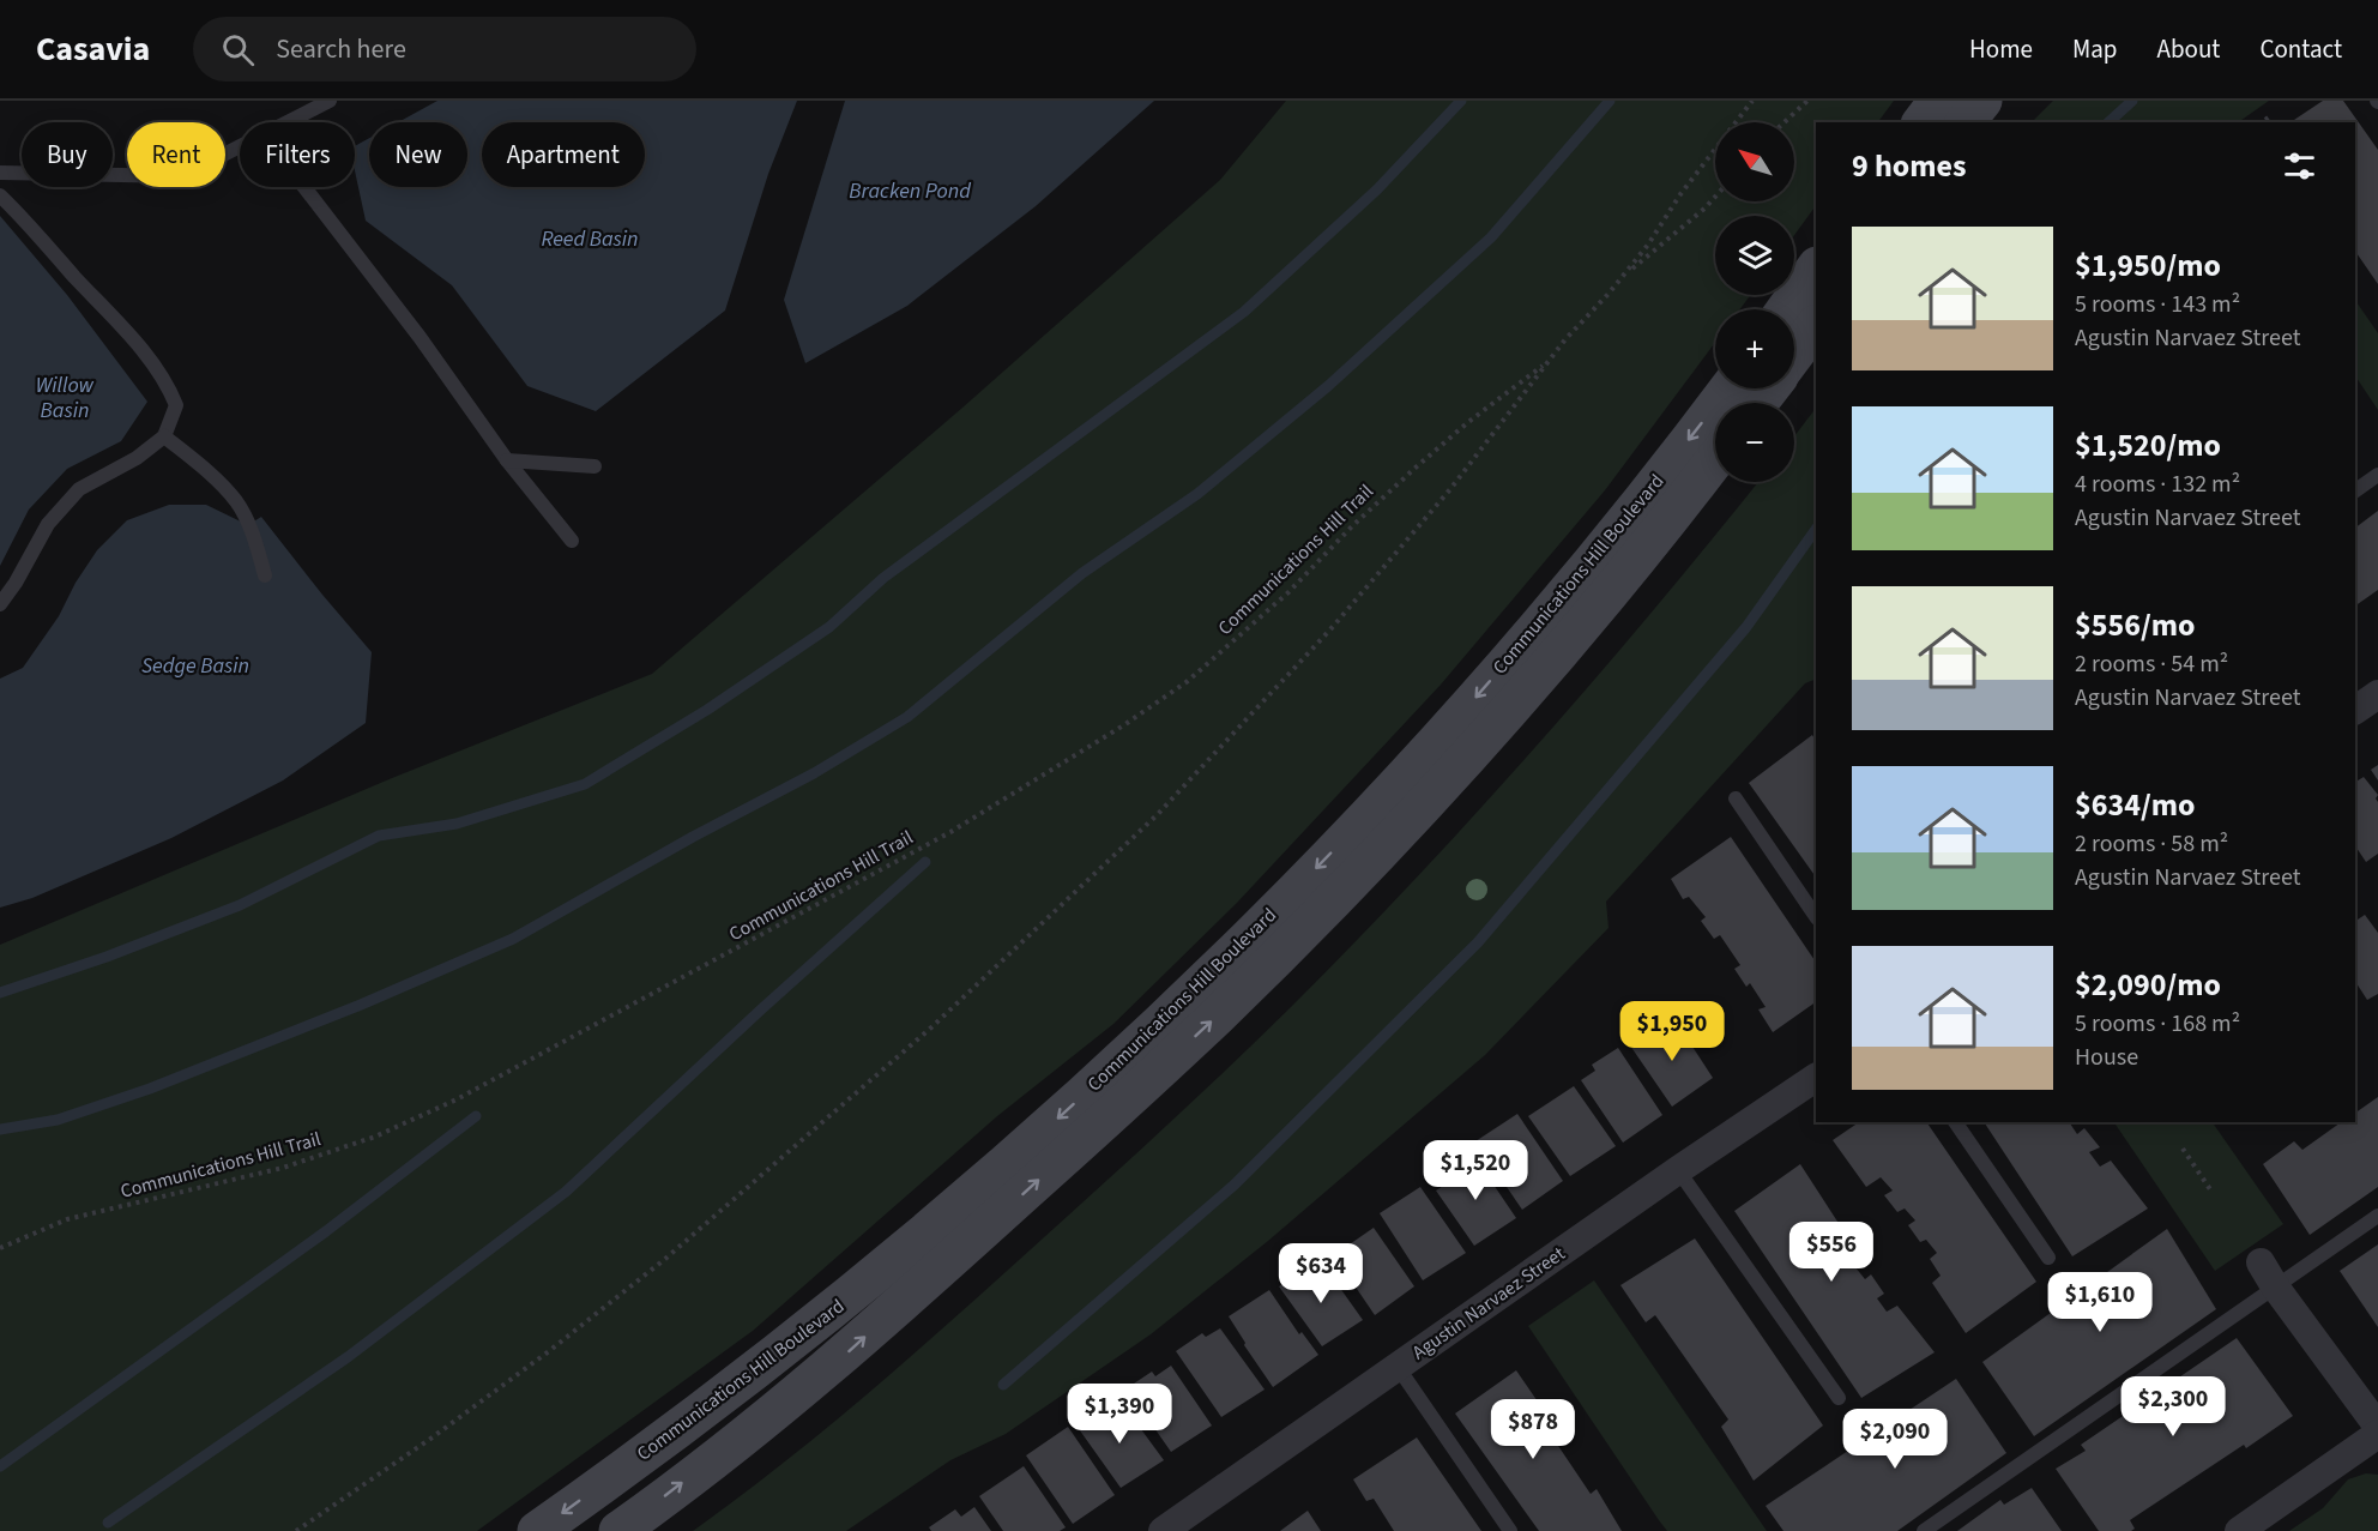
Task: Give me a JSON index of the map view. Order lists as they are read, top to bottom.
{
  "streets": {
    "street": ["Communications Hill Boulevard", "Agustin Narvaez Street"],
    "path": ["Communications Hill Trail"]
  },
  "water": [
    "Bracken Pond",
    "Reed Basin",
    "Willow Basin",
    "Sedge Basin"
  ],
  "north": "top left",
  "page": {
    "header": "Casavia",
    "search": "Search here",
    "nav": [
      "Home",
      "Map",
      "About",
      "Contact"
    ],
    "map_buttons": ["+", "−"],
    "chip": [
      "Buy",
      "Rent",
      "Filters",
      "New",
      "Apartment"
    ],
    "heading": "9 homes",
    "list": [
      {
        "name": "$1,950/mo",
        "note": "5 rooms · 143 m² · Agustin Narvaez Street"
      },
      {
        "name": "$1,520/mo",
        "note": "4 rooms · 132 m² · Agustin Narvaez Street"
      },
      {
        "name": "$556/mo",
        "note": "2 rooms · 54 m² · Agustin Narvaez Street"
      },
      {
        "name": "$634/mo",
        "note": "2 rooms · 58 m² · Agustin Narvaez Street"
      },
      {
        "name": "$2,090/mo",
        "note": "5 rooms · 168 m² · House"
      }
    ],
    "price": [
      "$1,950",
      "$1,520",
      "$556",
      "$634",
      "$1,610",
      "$2,300",
      "$1,390",
      "$878",
      "$2,090"
    ]
  }
}
